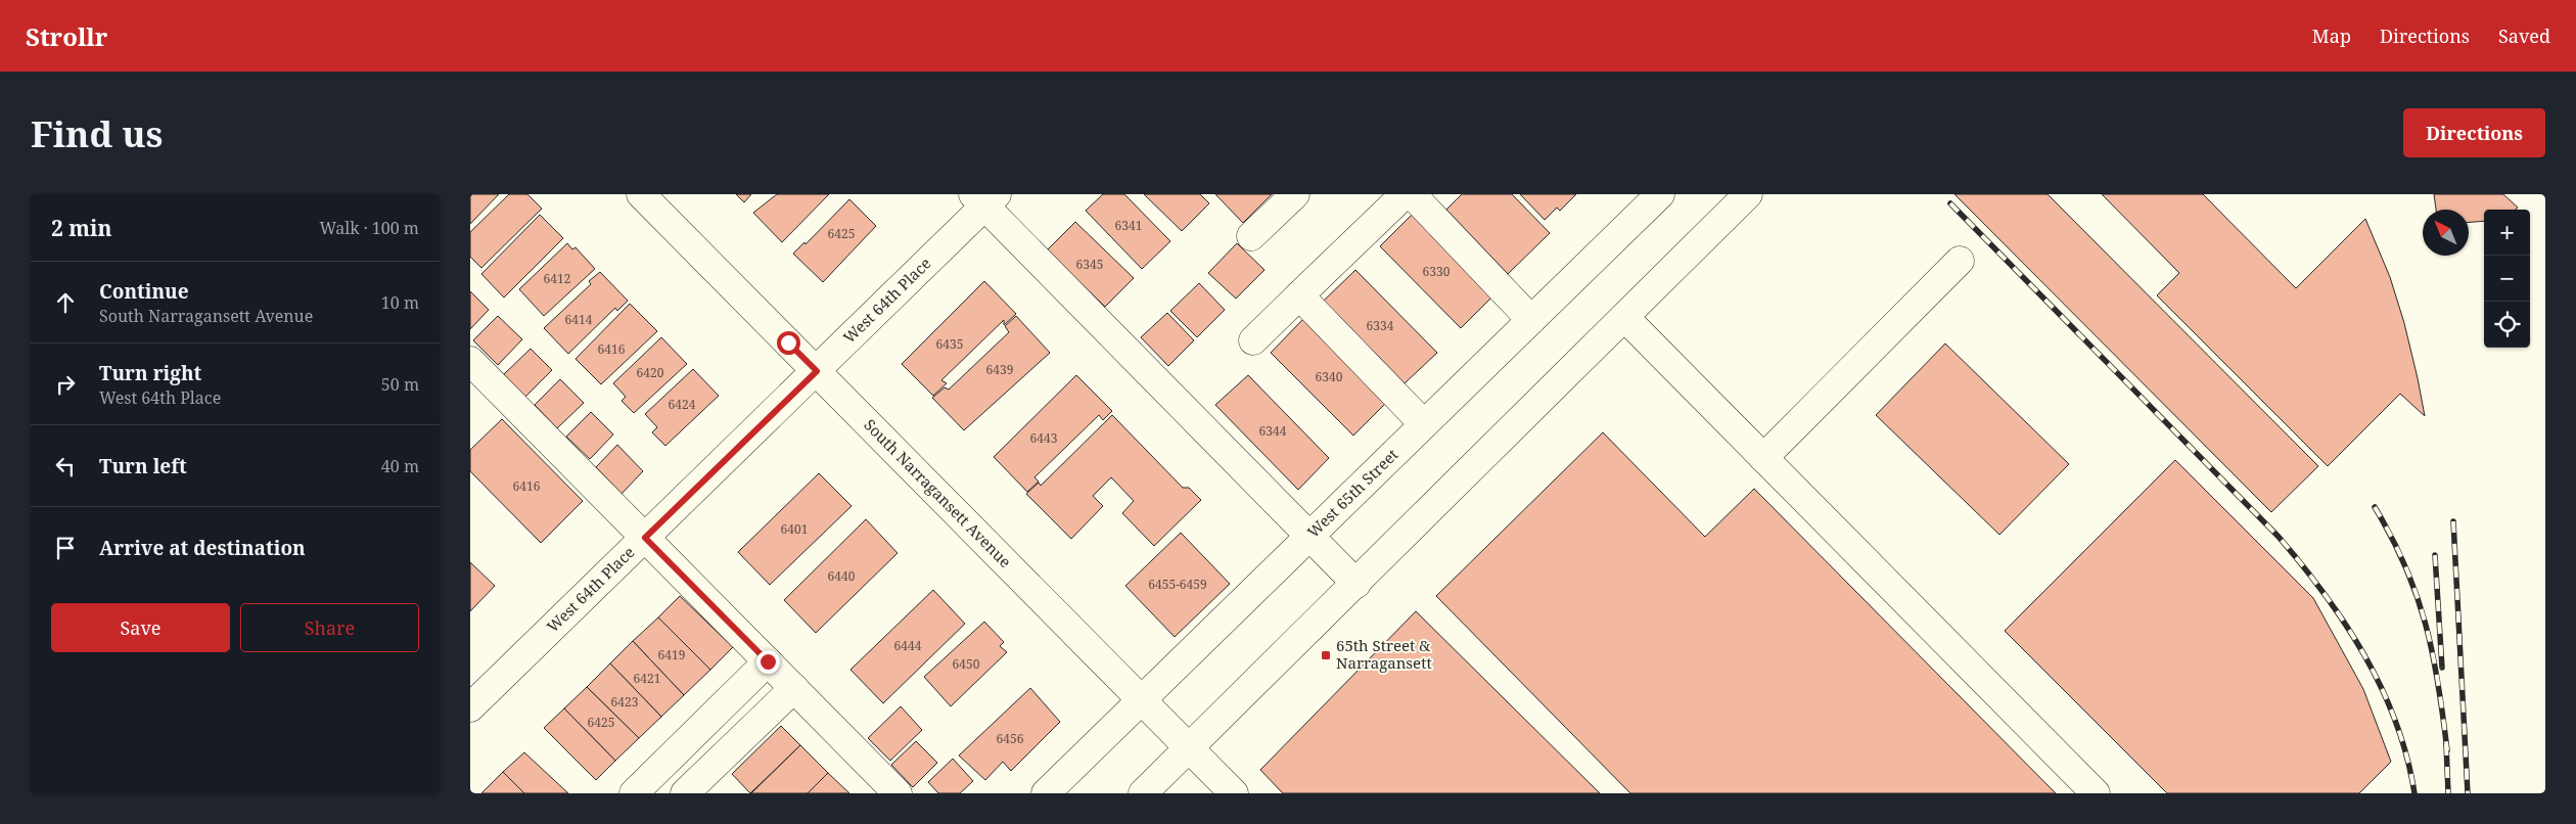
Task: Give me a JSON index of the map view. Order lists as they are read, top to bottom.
{
  "streets": {
    "street": ["West 64th Place", "South Narragansett Avenue", "West 65th Street"]
  },
  "crossings": [
    ["West 64th Place", "South Narragansett Avenue"],
    ["South Narragansett Avenue", "West 65th Street"]
  ],
  "places": {
    "transit": ["65th Street & Narragansett"]
  },
  "house_numbers": [
    "6341",
    "6425",
    "6345",
    "6330",
    "6412",
    "6414",
    "6334",
    "6435",
    "6416",
    "6439",
    "6420",
    "6340",
    "6424",
    "6344",
    "6443",
    "6416",
    "6401",
    "6440",
    "6455-6459",
    "6444",
    "6419",
    "6450",
    "6421",
    "6423",
    "6425",
    "6456"
  ],
  "north": "top left",
  "page": {
    "header": "Strollr",
    "nav": ["Map", "Directions", "Saved"],
    "buttons": [
      "Directions",
      ["Save", "Share"]
    ],
    "title": "Find us",
    "heading": ["2 min", "Walk · 100 m"],
    "map_buttons": ["+", "−"],
    "list": [
      ["Continue", "South Narragansett Avenue", "10 m"],
      ["Turn right", "West 64th Place", "50 m"],
      ["Turn left", "40 m"],
      "Arrive at destination"
    ]
  }
}
